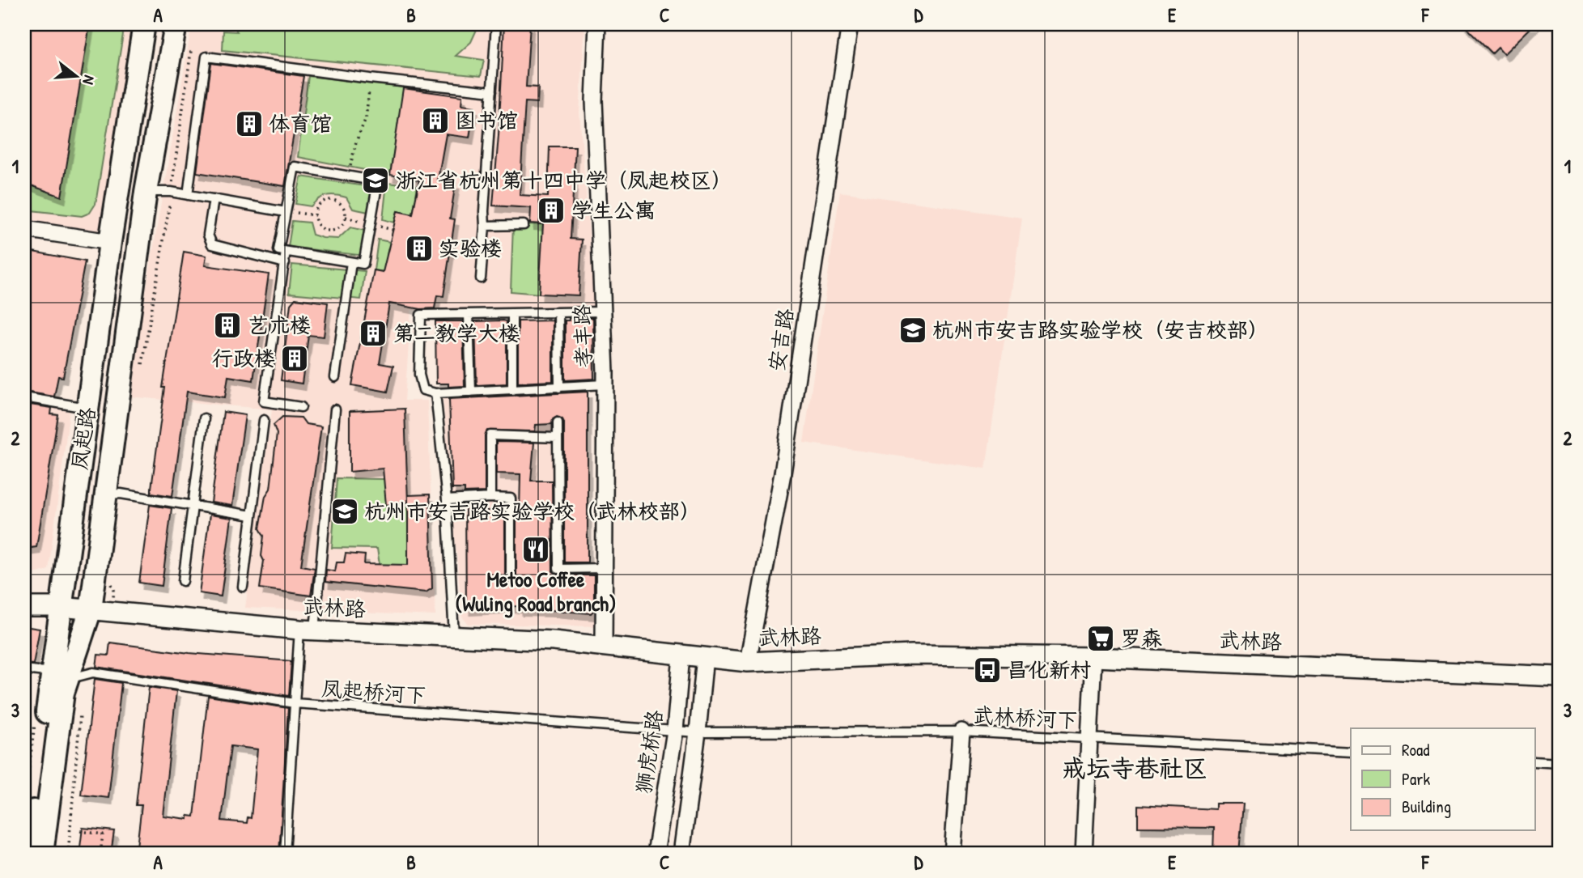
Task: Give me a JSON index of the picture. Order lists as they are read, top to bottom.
{
  "streets": {
    "main road": ["凤起路"],
    "street": [
      "孝丰路",
      "安吉路",
      "武林路",
      "狮虎桥路"
    ],
    "lane": ["凤起桥河下", "武林桥河下"]
  },
  "crossings": [
    ["孝丰路", "武林路"],
    ["安吉路", "武林路"],
    ["凤起路", "武林路"],
    ["凤起路", "凤起桥河下"],
    ["武林路", "狮虎桥路"],
    ["凤起桥河下", "武林桥河下"],
    ["凤起桥河下", "狮虎桥路"],
    ["武林桥河下", "狮虎桥路"]
  ],
  "districts": ["戒坛寺巷社区"],
  "places": {
    "building": [
      "图书馆",
      "体育馆",
      "学生公寓",
      "实验楼",
      "艺术楼",
      "第二教学大楼",
      "行政楼"
    ],
    "school or university": ["浙江省杭州第十四中学（凤起校区）", "杭州市安吉路实验学校（安吉校部）", "杭州市安吉路实验学校（武林校部）"],
    "restaurant": ["Metoo Coffee (Wuling Road branch)"],
    "supermarket": ["罗森"],
    "bus stop": ["昌化新村"]
  },
  "legend": ["Road", "Park", "Building"],
  "north": "right",
  "grid": {
    "columns": [
      "A",
      "B",
      "C",
      "D",
      "E",
      "F"
    ],
    "rows": ["1", "2", "3"]
  }
}
